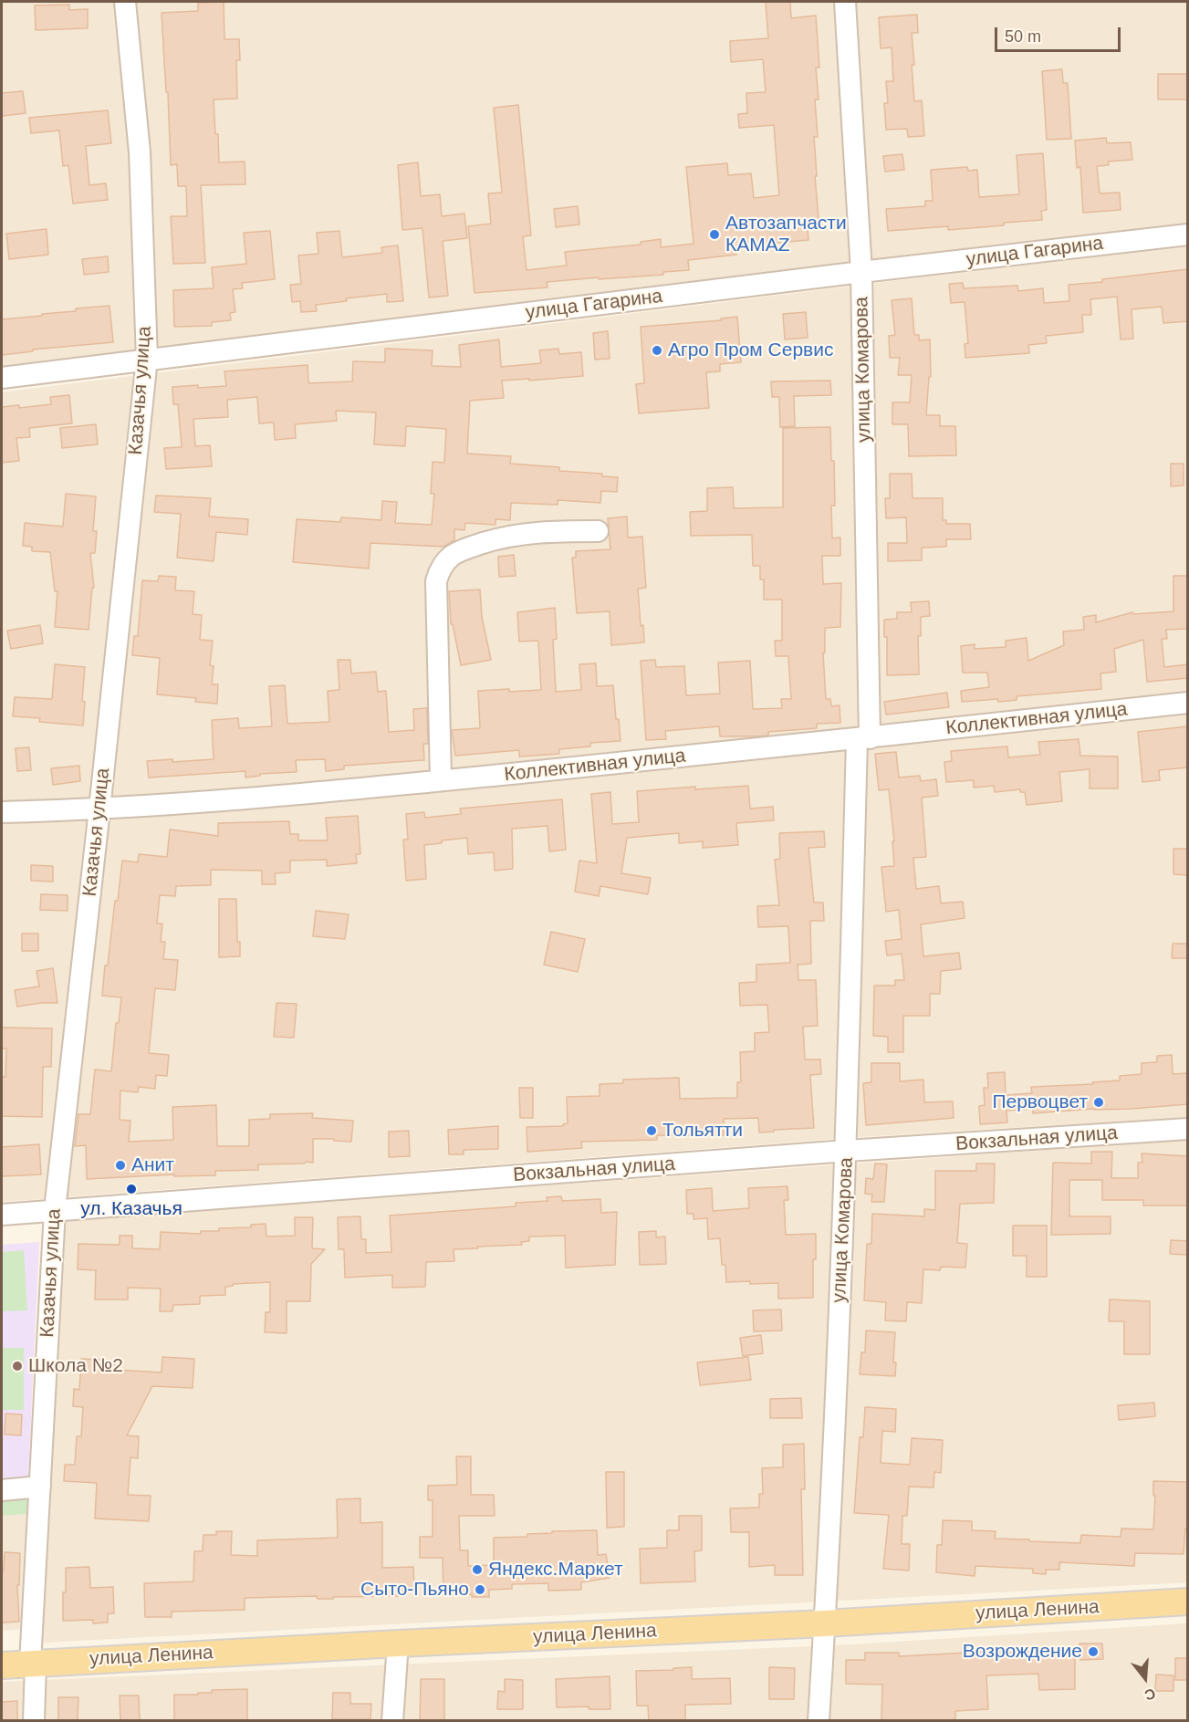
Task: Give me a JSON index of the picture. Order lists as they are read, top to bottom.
{
  "streets": {
    "main road": ["улица Ленина"],
    "street": [
      "улица Гагарина",
      "улица Комарова",
      "Казачья улица",
      "Коллективная улица",
      "Вокзальная улица"
    ]
  },
  "crossings": [
    ["улица Гагарина", "улица Комарова"],
    ["улица Гагарина", "Казачья улица"],
    ["улица Комарова", "Коллективная улица"],
    ["улица Комарова", "Вокзальная улица"],
    ["улица Комарова", "улица Ленина"],
    ["Казачья улица", "Коллективная улица"],
    ["Казачья улица", "Вокзальная улица"],
    ["Казачья улица", "улица Ленина"]
  ],
  "places": [
    "Автозапчасти КАМАZ",
    "Агро Пром Сервис",
    "Первоцвет",
    "Тольятти",
    "Анит",
    "ул. Казачья",
    "Школа №2",
    "Яндекс.Маркет",
    "Сыто-Пьяно",
    "Возрождение"
  ],
  "scale_bar": "50 m",
  "north": "bottom"
}
